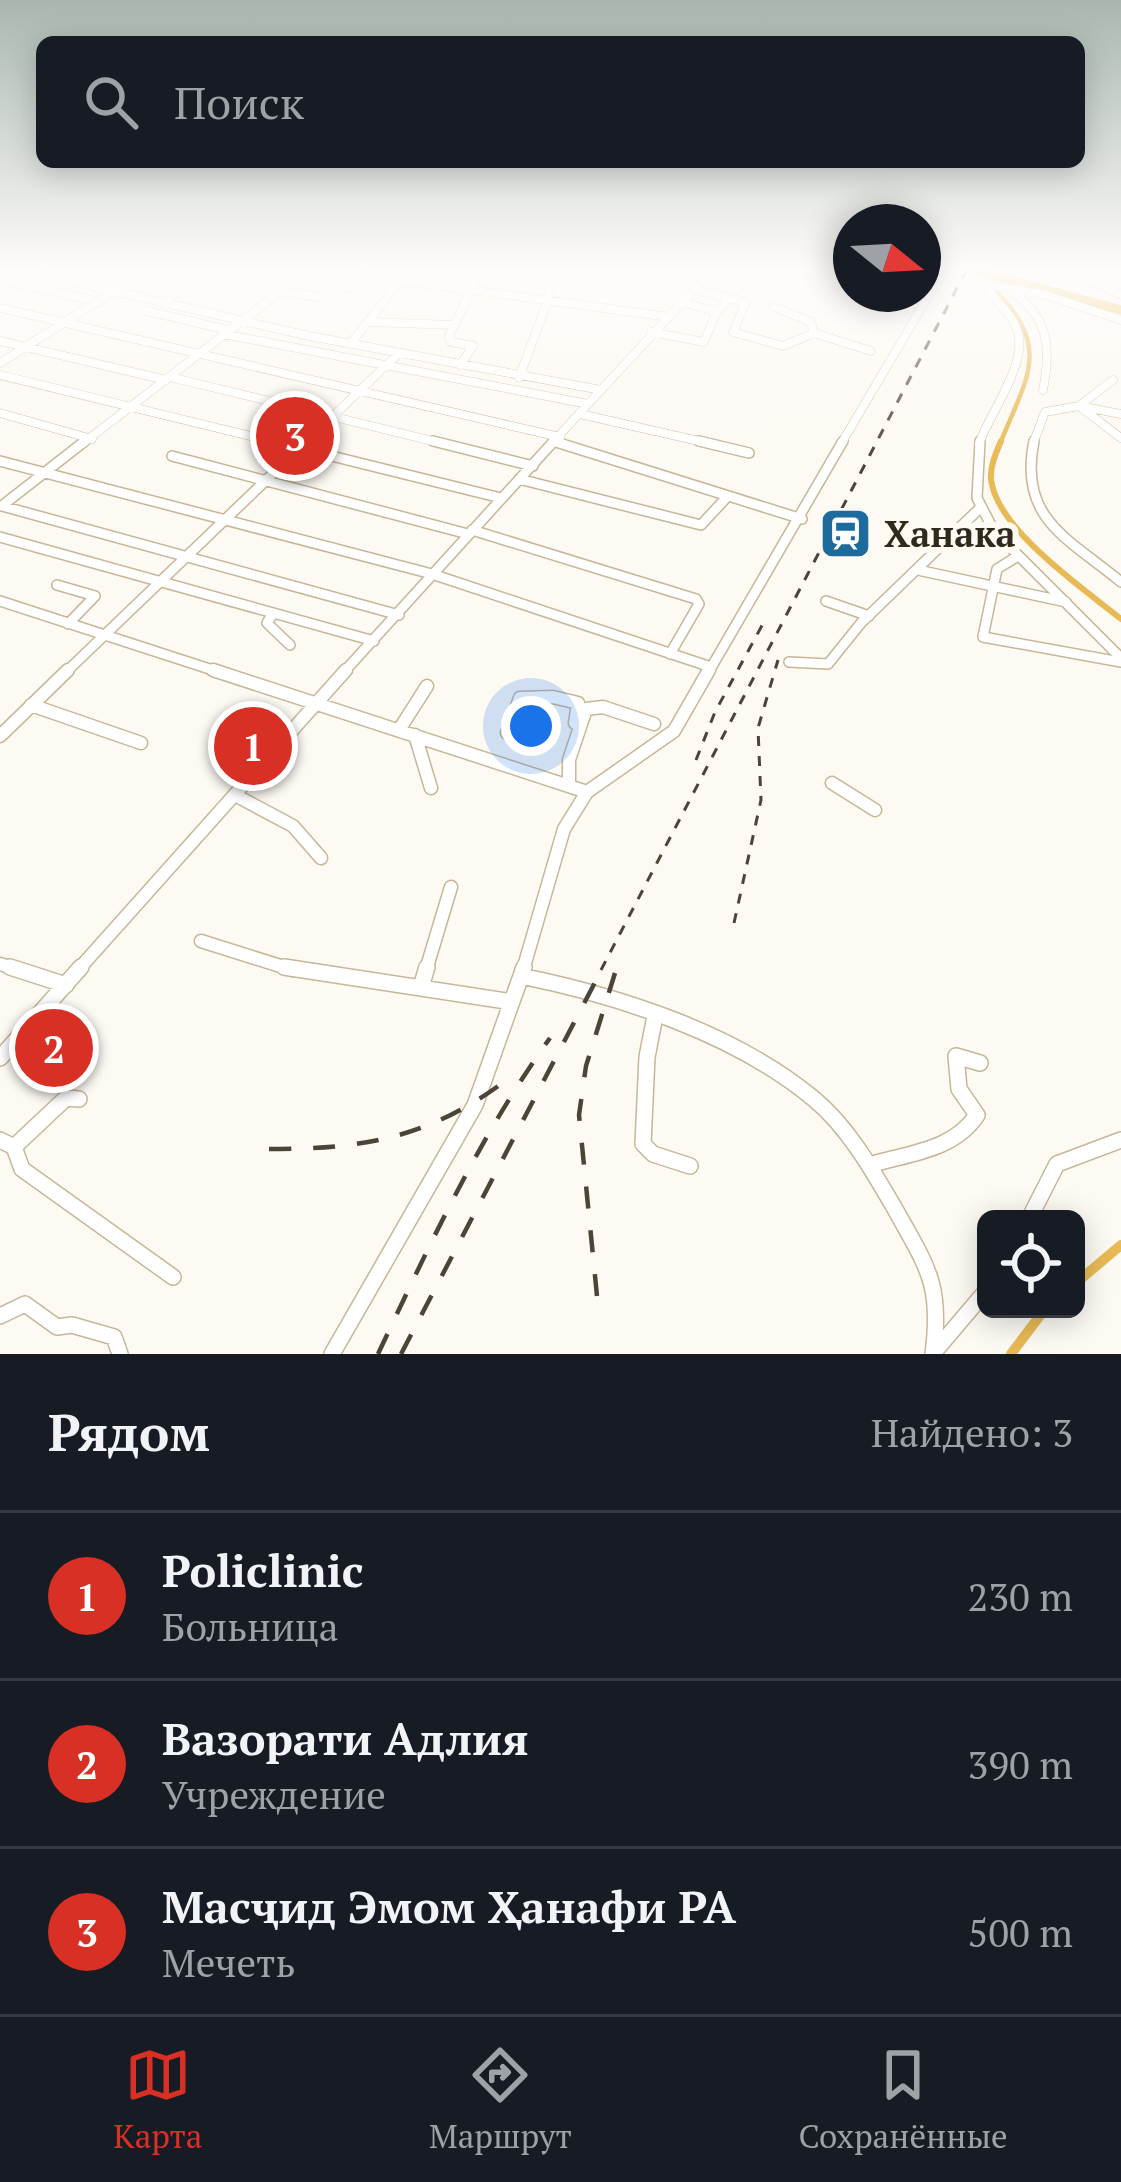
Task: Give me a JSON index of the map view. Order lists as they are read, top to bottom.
{
  "places": {
    "station": ["Ханака"]
  },
  "north": "right",
  "page": {
    "search": "Поиск",
    "pins": ["3", "1", "2"],
    "heading": ["Рядом", "Найдено: 3"],
    "list": [
      {
        "mark": "1",
        "name": "Policlinic",
        "note": "Больница",
        "value": "230 m"
      },
      {
        "mark": "2",
        "name": "Вазорати Адлия",
        "note": "Учреждение",
        "value": "390 m"
      },
      {
        "mark": "3",
        "name": "Масҷид Эмом Ҳанафи РА",
        "note": "Мечеть",
        "value": "500 m"
      }
    ],
    "nav": ["Карта", "Маршрут", "Сохранённые"]
  }
}
